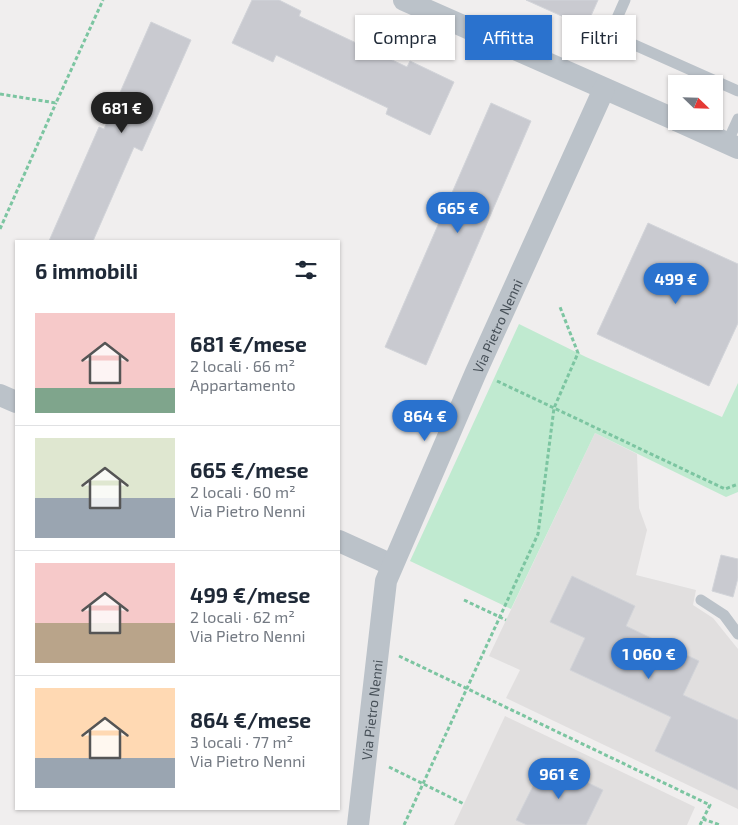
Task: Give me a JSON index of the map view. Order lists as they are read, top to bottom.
{
  "streets": {
    "street": ["Via Pietro Nenni"]
  },
  "north": "bottom right",
  "page": {
    "chip": ["Compra", "Affitta", "Filtri"],
    "price": [
      "681 €",
      "665 €",
      "499 €",
      "864 €",
      "1 060 €",
      "961 €"
    ],
    "heading": "6 immobili",
    "list": [
      {
        "name": "681 €/mese",
        "note": "2 locali · 66 m² · Appartamento"
      },
      {
        "name": "665 €/mese",
        "note": "2 locali · 60 m² · Via Pietro Nenni"
      },
      {
        "name": "499 €/mese",
        "note": "2 locali · 62 m² · Via Pietro Nenni"
      },
      {
        "name": "864 €/mese",
        "note": "3 locali · 77 m² · Via Pietro Nenni"
      }
    ]
  }
}
